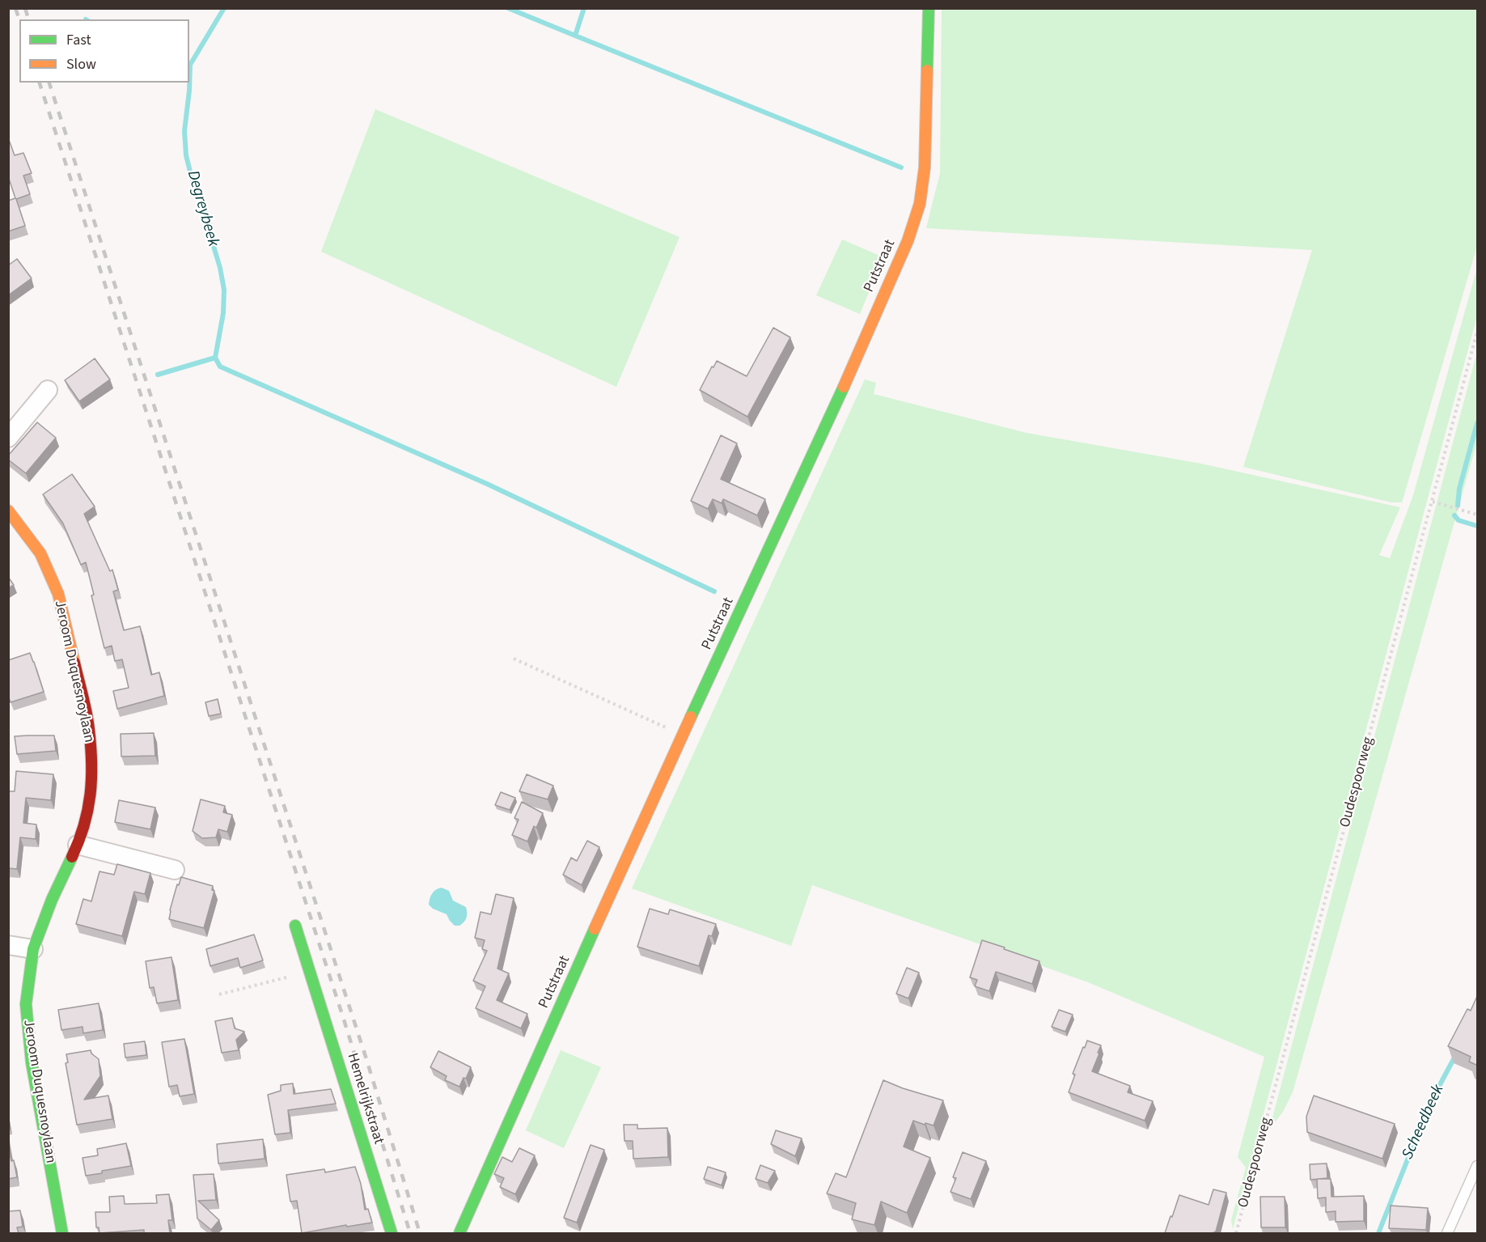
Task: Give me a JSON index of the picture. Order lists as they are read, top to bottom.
{
  "streets": {
    "street": ["Putstraat", "Jeroom Duquesnoylaan", "Hemelrijkstraat"],
    "path": ["Oudespoorweg"]
  },
  "water": ["Degreybeek", "Scheedbeek"],
  "legend": ["Fast", "Slow"]
}
